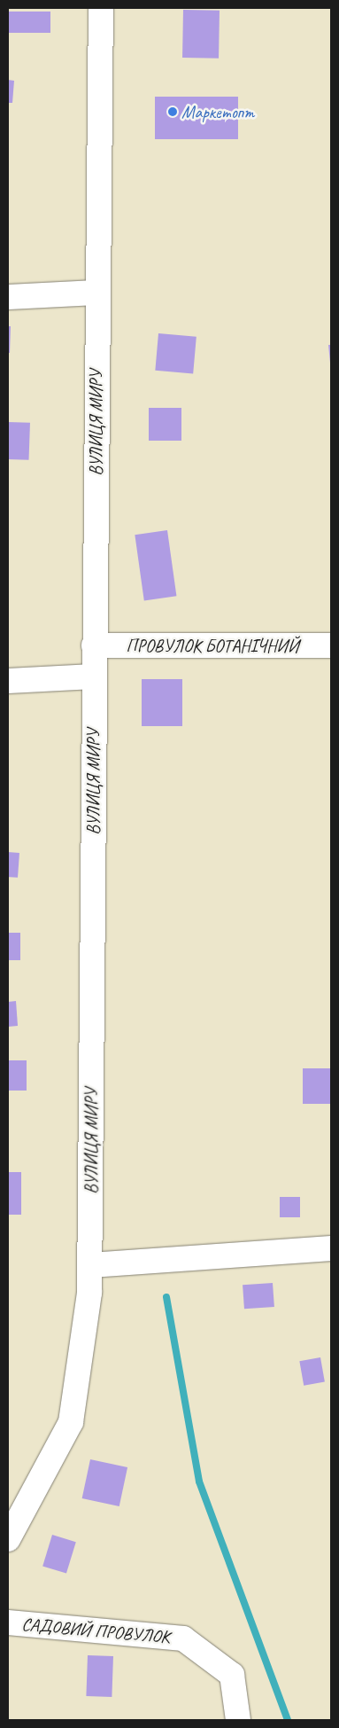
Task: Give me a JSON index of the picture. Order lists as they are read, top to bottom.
{
  "streets": {
    "street": ["ВУЛИЦЯ МИРУ", "ПРОВУЛОК БОТАНІЧНИЙ", "САДОВИЙ ПРОВУЛОК"]
  },
  "crossings": [
    ["ВУЛИЦЯ МИРУ", "ПРОВУЛОК БОТАНІЧНИЙ"]
  ],
  "places": ["Маркетопт"]
}
